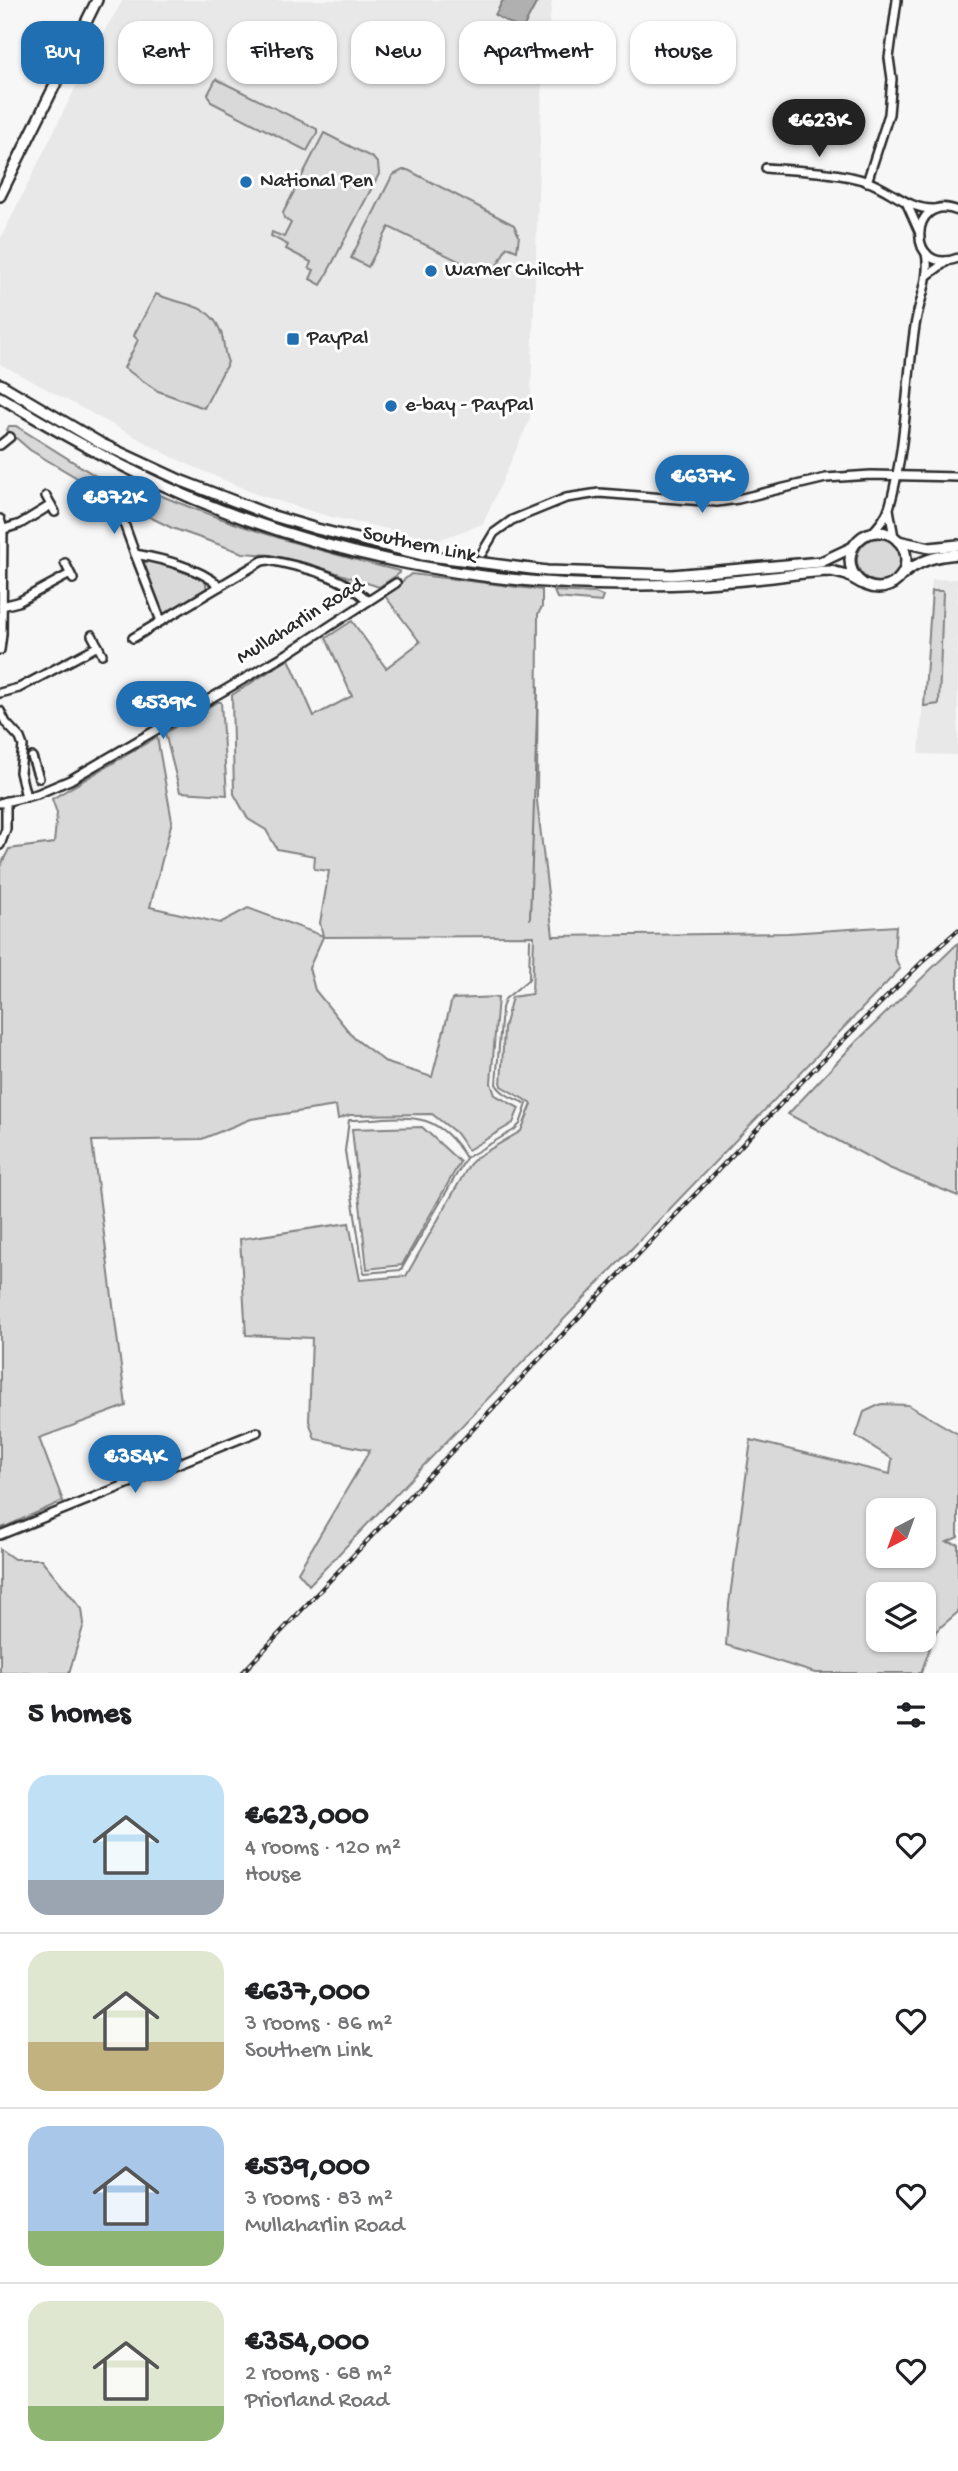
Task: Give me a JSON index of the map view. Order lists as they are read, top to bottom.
{
  "streets": {
    "main road": ["Southern Link"],
    "street": ["Mullaharlin Road"]
  },
  "places": {
    "other": ["National Pen", "Warner Chilcott", "e-bay - PayPal"],
    "transit": ["PayPal"]
  },
  "north": "bottom left",
  "page": {
    "chip": [
      "Buy",
      "Rent",
      "Filters",
      "New",
      "Apartment",
      "House"
    ],
    "price": [
      "€623K",
      "€637K",
      "€872K",
      "€539K",
      "€354K"
    ],
    "heading": "5 homes",
    "list": [
      {
        "name": "€623,000",
        "note": "4 rooms · 120 m² · House"
      },
      {
        "name": "€637,000",
        "note": "3 rooms · 86 m² · Southern Link"
      },
      {
        "name": "€539,000",
        "note": "3 rooms · 83 m² · Mullaharlin Road"
      },
      {
        "name": "€354,000",
        "note": "2 rooms · 68 m² · Priorland Road"
      }
    ]
  }
}
